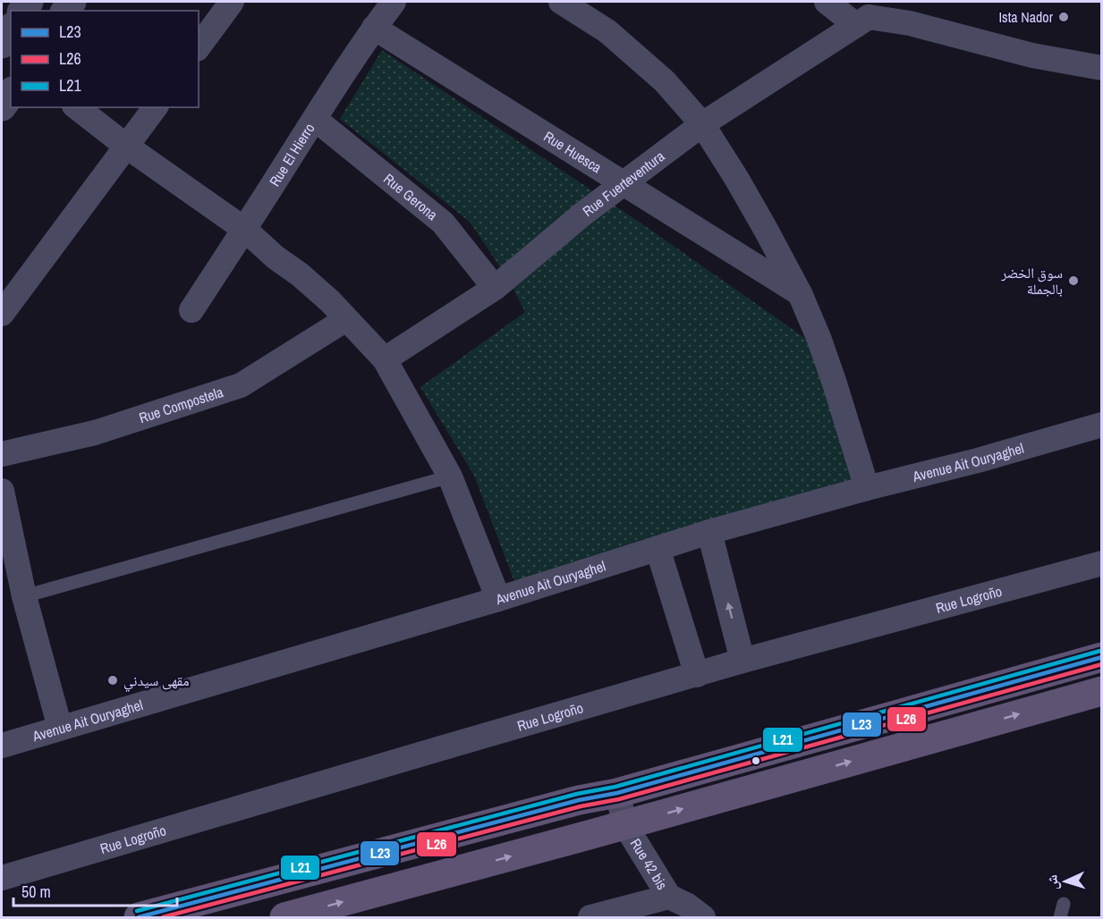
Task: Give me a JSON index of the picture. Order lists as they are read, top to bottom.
{
  "streets": {
    "street": [
      "Rue Huesca",
      "Rue El Hierro",
      "Rue Fuerteventura",
      "Rue Gerona",
      "Rue Compostela",
      "Avenue Ait Ouryaghel",
      "Rue Logroño",
      "Rue 42 bis"
    ]
  },
  "crossings": [
    ["Rue Huesca", "Rue El Hierro"],
    ["Rue Huesca", "Rue Fuerteventura"],
    ["Rue El Hierro", "Rue Gerona"],
    ["Rue Fuerteventura", "Rue Gerona"]
  ],
  "places": ["Ista Nador", "سوق الخضر بالجملة", "مقهى سيدني"],
  "lines": ["transit line L21", "transit line L23", "transit line L26"],
  "legend": ["L23", "L26", "L21"],
  "scale_bar": "50 m",
  "north": "left"
}
